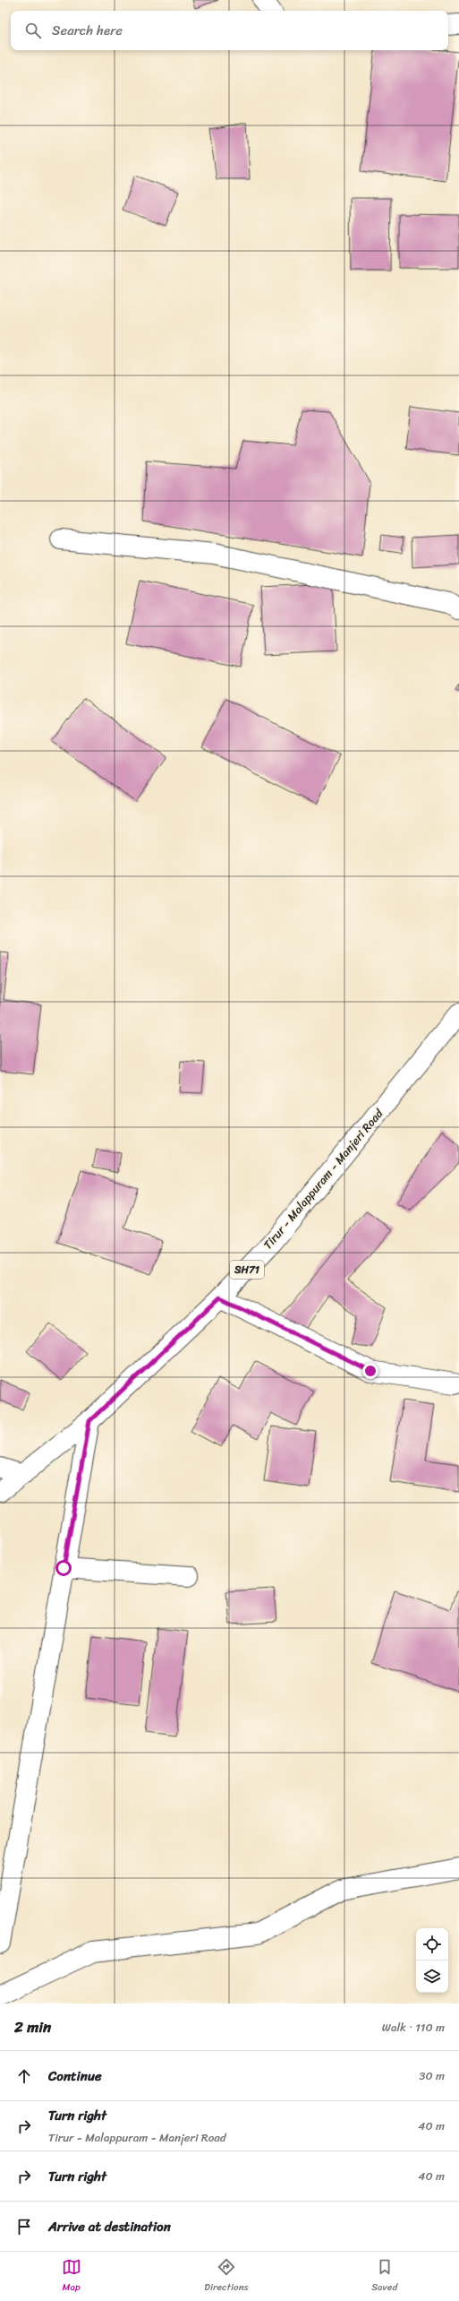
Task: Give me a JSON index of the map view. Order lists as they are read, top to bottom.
{
  "streets": {
    "street": ["Tirur - Malappuram - Manjeri Road", "SH71"]
  },
  "page": {
    "search": "Search here",
    "heading": ["2 min", "Walk · 110 m"],
    "list": [
      ["Continue", "30 m"],
      ["Turn right", "Tirur - Malappuram - Manjeri Road", "40 m"],
      ["Turn right", "40 m"],
      "Arrive at destination"
    ],
    "nav": ["Map", "Directions", "Saved"]
  }
}
